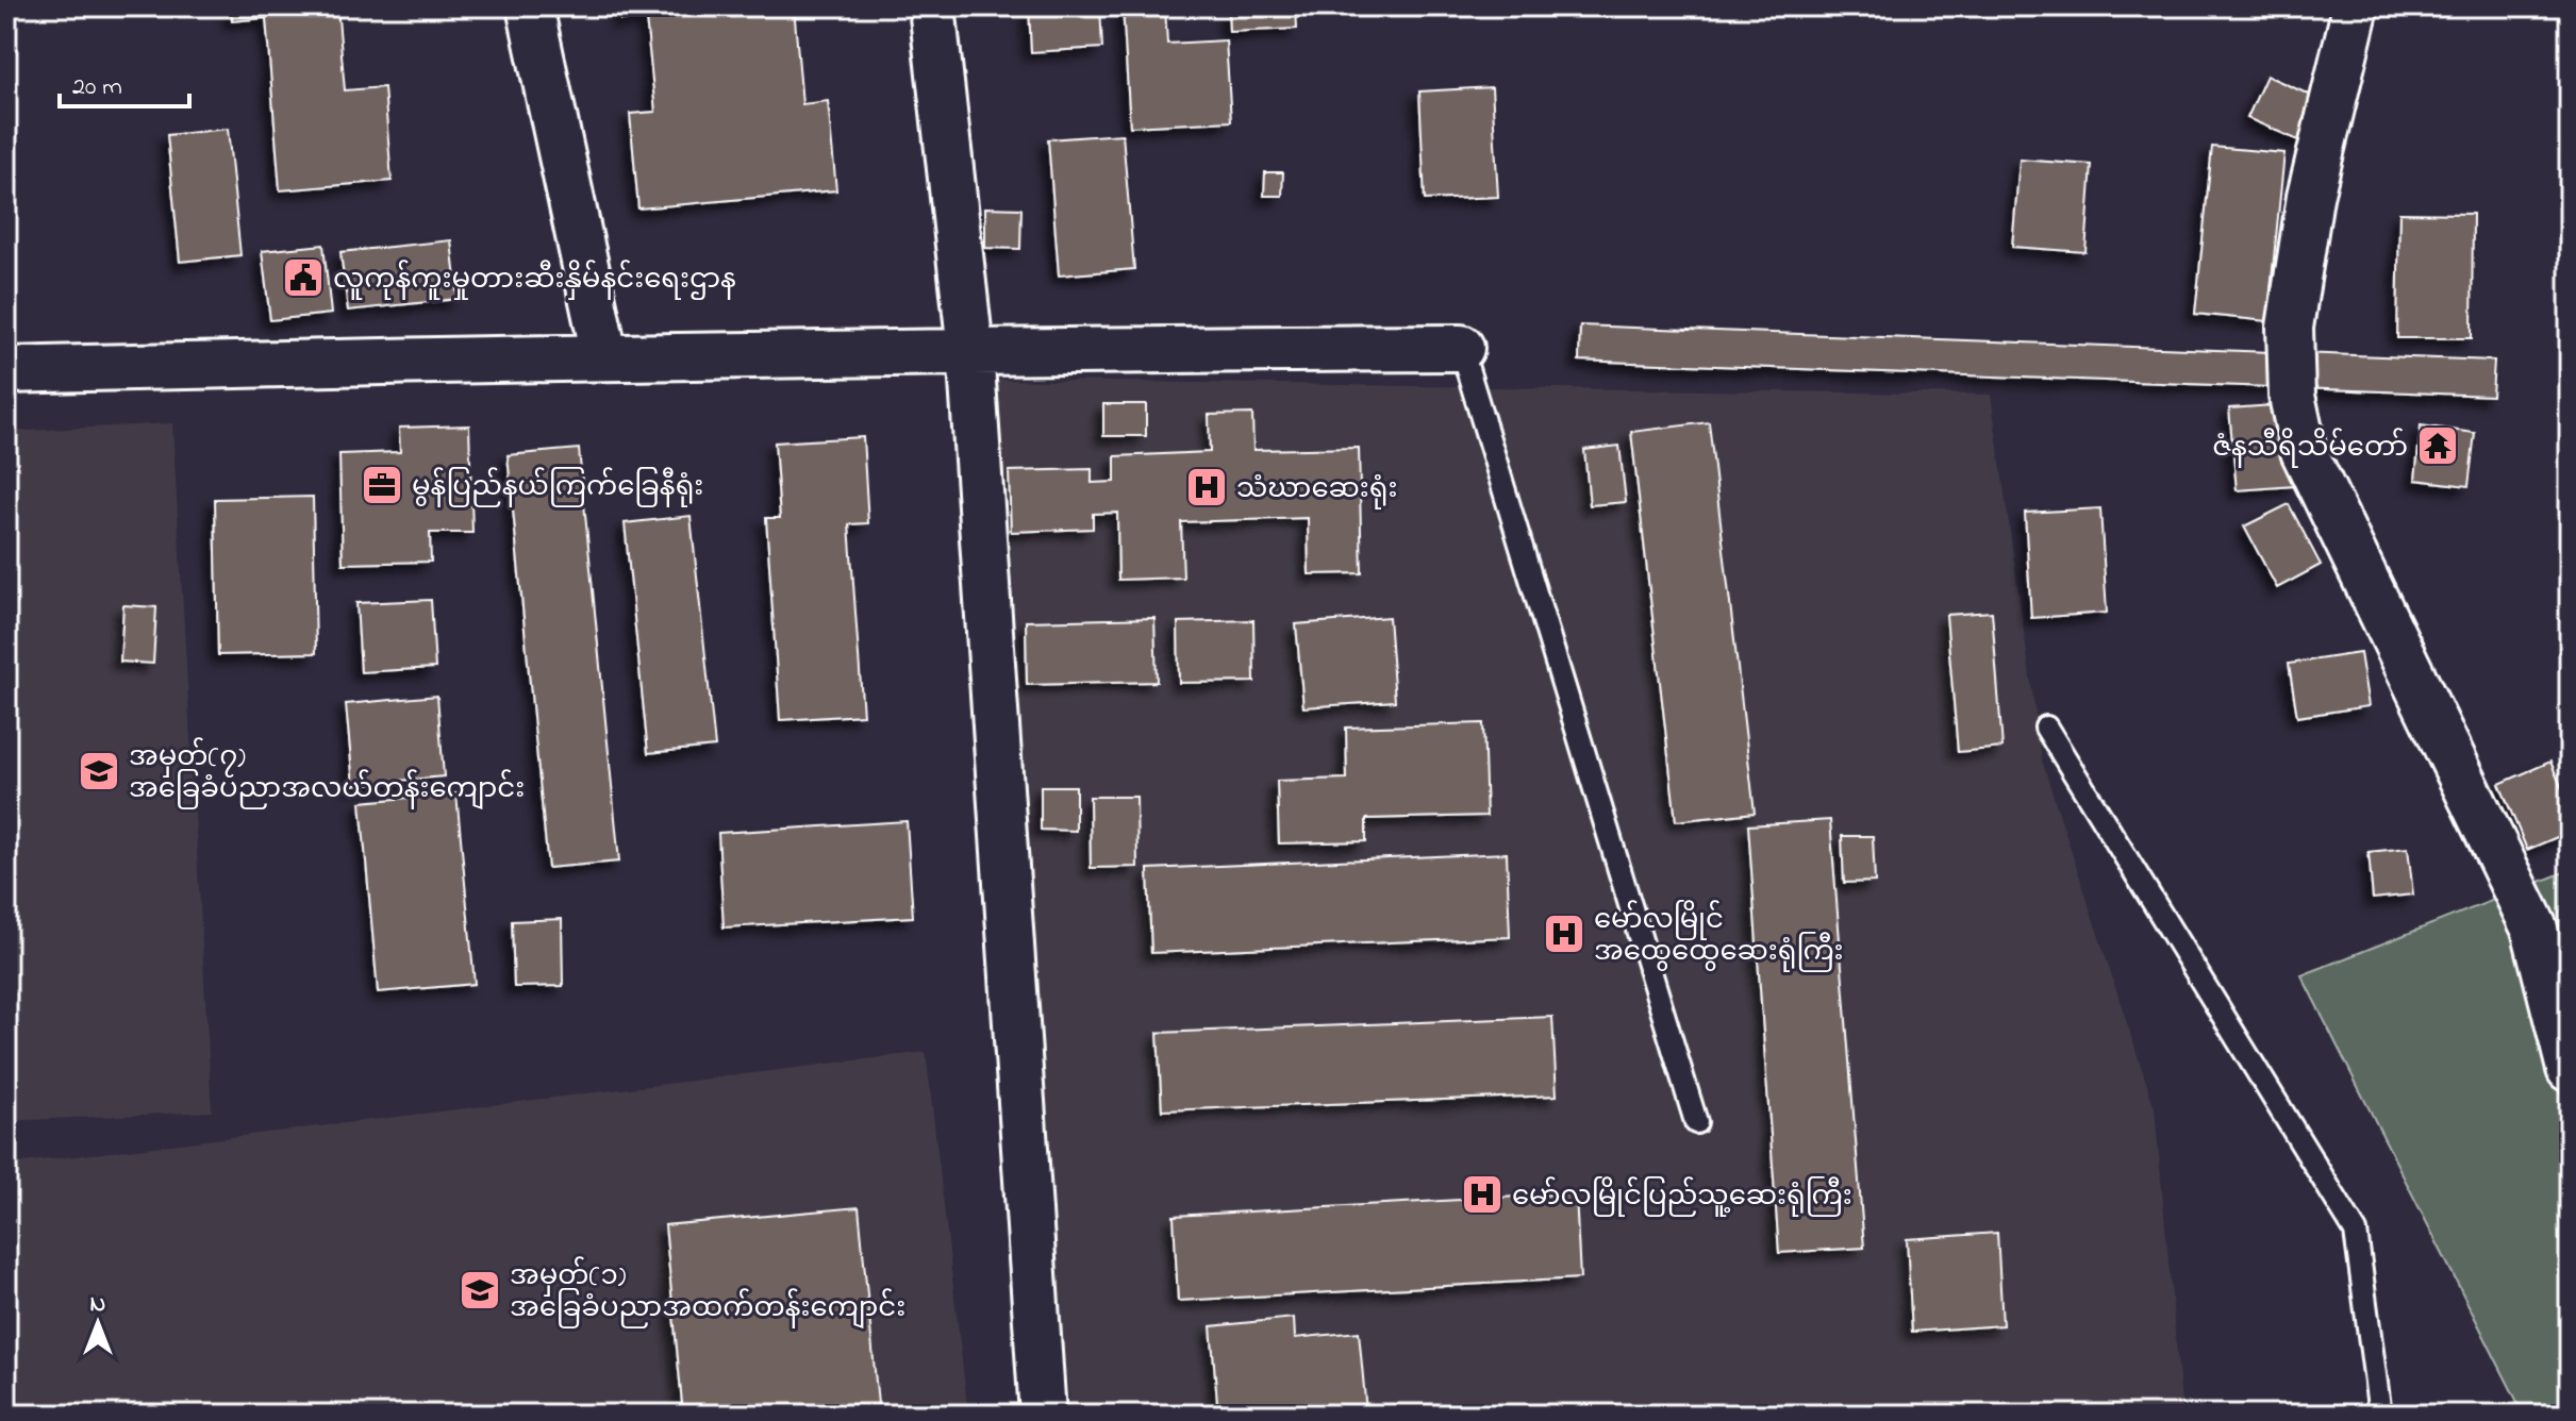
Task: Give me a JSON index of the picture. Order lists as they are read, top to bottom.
{
  "places": {
    "public building": ["လူကုန်ကူးမှုတားဆီးနှိမ်နင်းရေးဌာန"],
    "temple": ["ဇံနသီရိသိမ်တော်"],
    "office": ["မွန်ပြည်နယ်ကြက်ခြေနီရုံး"],
    "hospital": ["သံဃာဆေးရုံး", "မော်လမြိုင် အထွေထွေဆေးရုံကြီး", "မော်လမြိုင်ပြည်သူ့ဆေးရုံကြီး"],
    "school or university": ["အမှတ်(၇) အခြေခံပညာအလယ်တန်းကျောင်း", "အမှတ်(၁) အခြေခံပညာအထက်တန်းကျောင်း"]
  },
  "scale_bar": "20 m",
  "north": "top"
}
